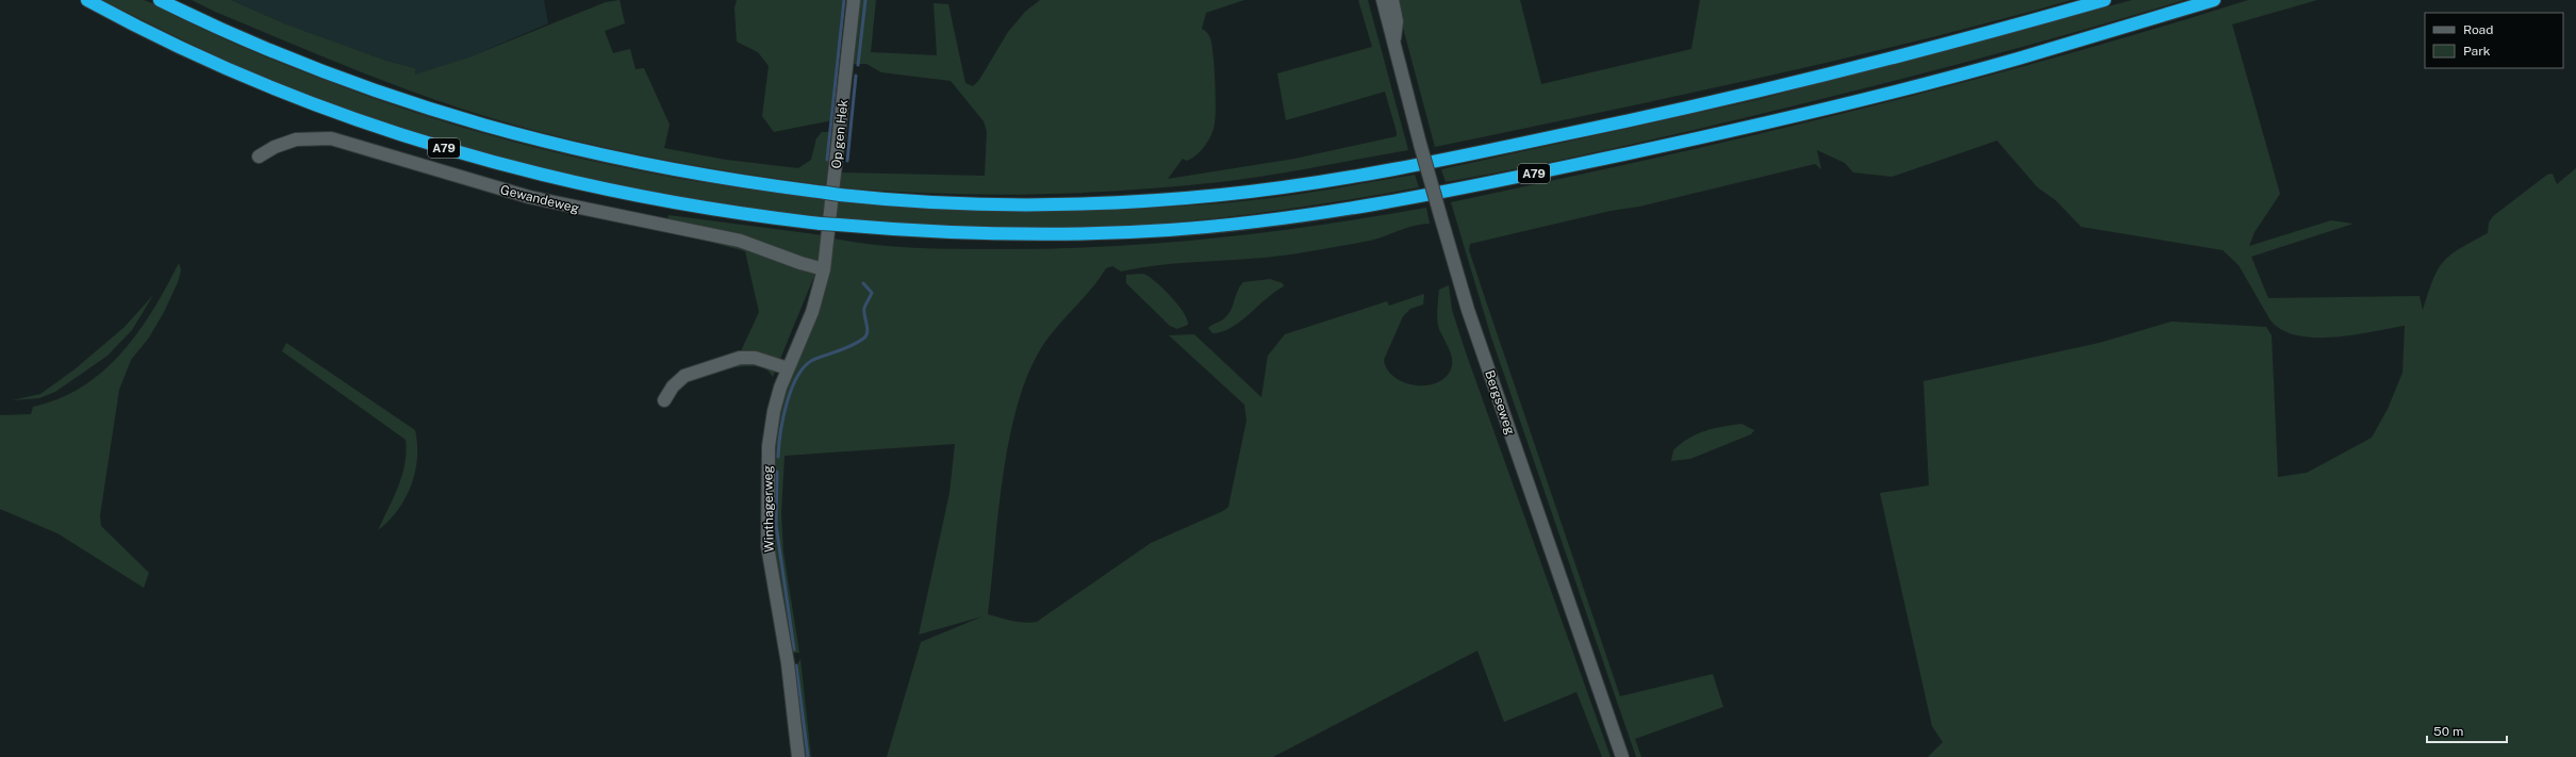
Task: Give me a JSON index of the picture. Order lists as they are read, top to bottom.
{
  "streets": {
    "highway": ["A79"],
    "street": [
      "Op gen Hek",
      "Gewandeweg",
      "Bergseweg",
      "Winthagerweg"
    ]
  },
  "crossings": [
    ["Op gen Hek", "Gewandeweg"],
    ["Op gen Hek", "Winthagerweg"],
    ["Gewandeweg", "Winthagerweg"]
  ],
  "legend": ["Road", "Park"],
  "scale_bar": "50 m"
}
